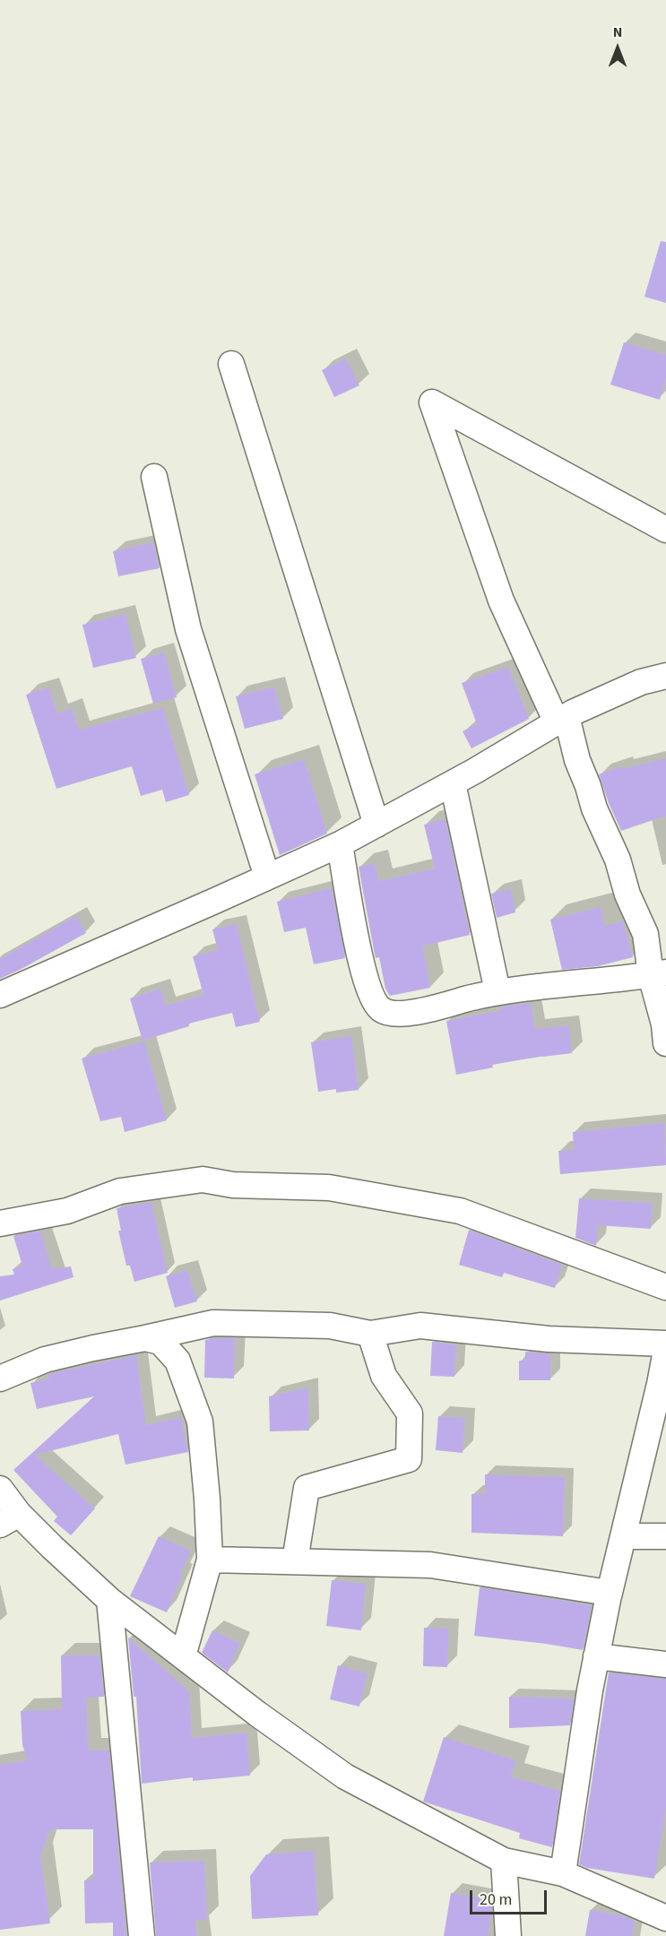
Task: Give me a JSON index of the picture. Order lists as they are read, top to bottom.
{
  "scale_bar": "20 m",
  "north": "top"
}
